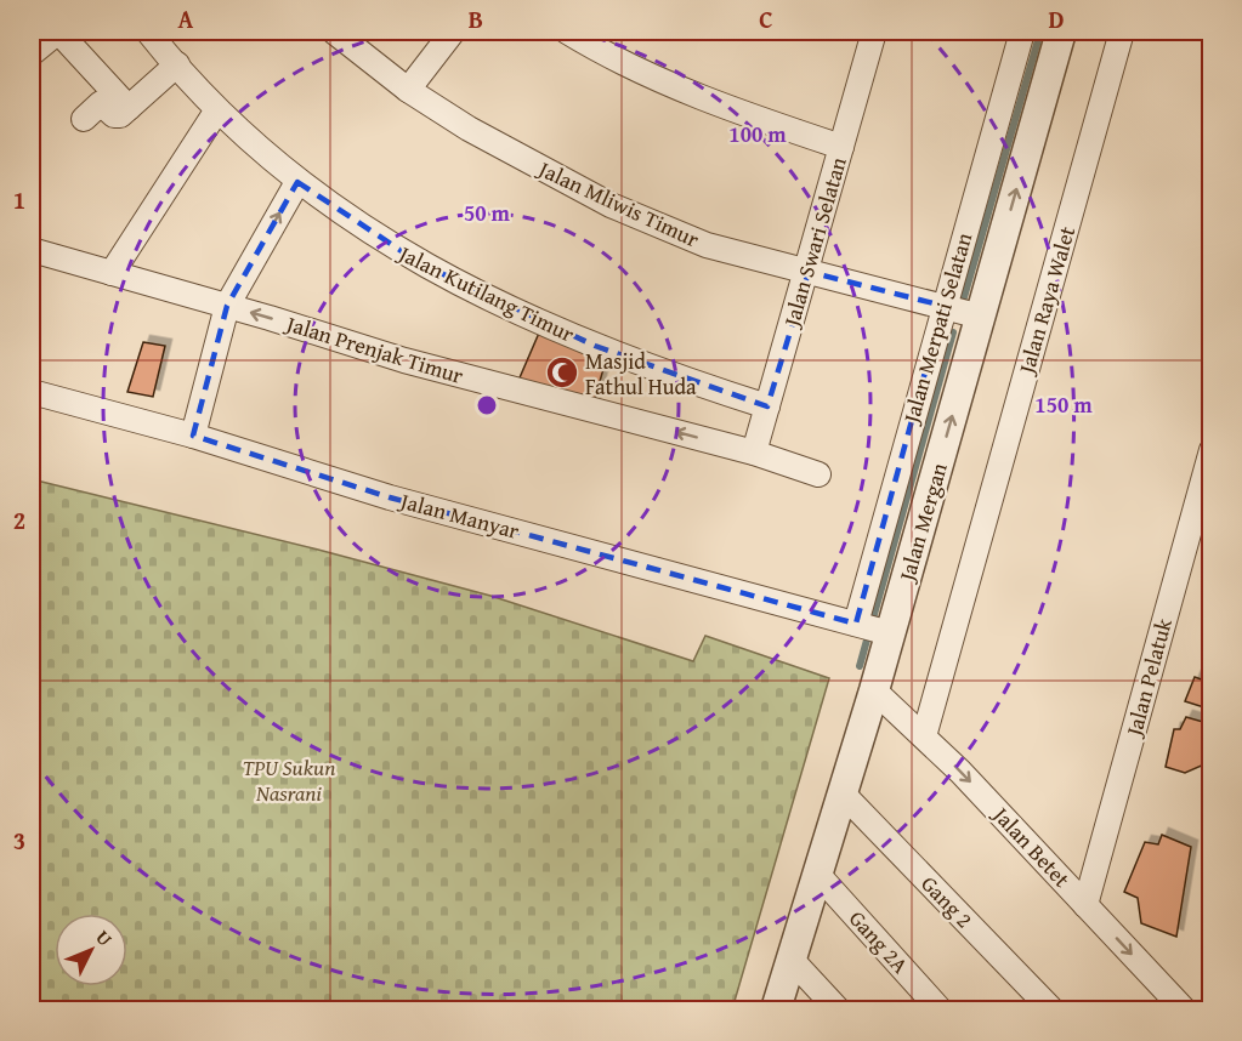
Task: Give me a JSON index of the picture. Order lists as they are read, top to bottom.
{
  "streets": {
    "street": [
      "Jalan Mliwis Timur",
      "Jalan Swari Selatan",
      "Jalan Kutilang Timur",
      "Jalan Raya Walet",
      "Jalan Merpati Selatan",
      "Jalan Prenjak Timur",
      "Jalan Manyar",
      "Jalan Mergan",
      "Jalan Pelatuk",
      "Jalan Betet",
      "Gang 2",
      "Gang 2A"
    ]
  },
  "crossings": [
    ["Jalan Mliwis Timur", "Jalan Swari Selatan"],
    ["Jalan Mliwis Timur", "Jalan Merpati Selatan"],
    ["Jalan Mliwis Timur", "Jalan Mergan"],
    ["Jalan Swari Selatan", "Jalan Kutilang Timur"],
    ["Jalan Swari Selatan", "Jalan Prenjak Timur"],
    ["Jalan Raya Walet", "Jalan Betet"],
    ["Jalan Merpati Selatan", "Jalan Manyar"],
    ["Jalan Merpati Selatan", "Jalan Mergan"],
    ["Jalan Manyar", "Jalan Mergan"],
    ["Jalan Mergan", "Jalan Betet"],
    ["Jalan Mergan", "Gang 2"],
    ["Jalan Mergan", "Gang 2A"],
    ["Jalan Pelatuk", "Jalan Betet"]
  ],
  "one_way": ["Jalan Prenjak Timur", "Jalan Mergan", "Jalan Betet"],
  "parks": ["TPU Sukun Nasrani"],
  "places": {
    "mosque": ["Masjid Fathul Huda"]
  },
  "north": "top right",
  "grid": {
    "columns": [
      "A",
      "B",
      "C",
      "D"
    ],
    "rows": ["1", "2", "3"]
  },
  "rings": ["100 m", "50 m", "150 m"]
}
